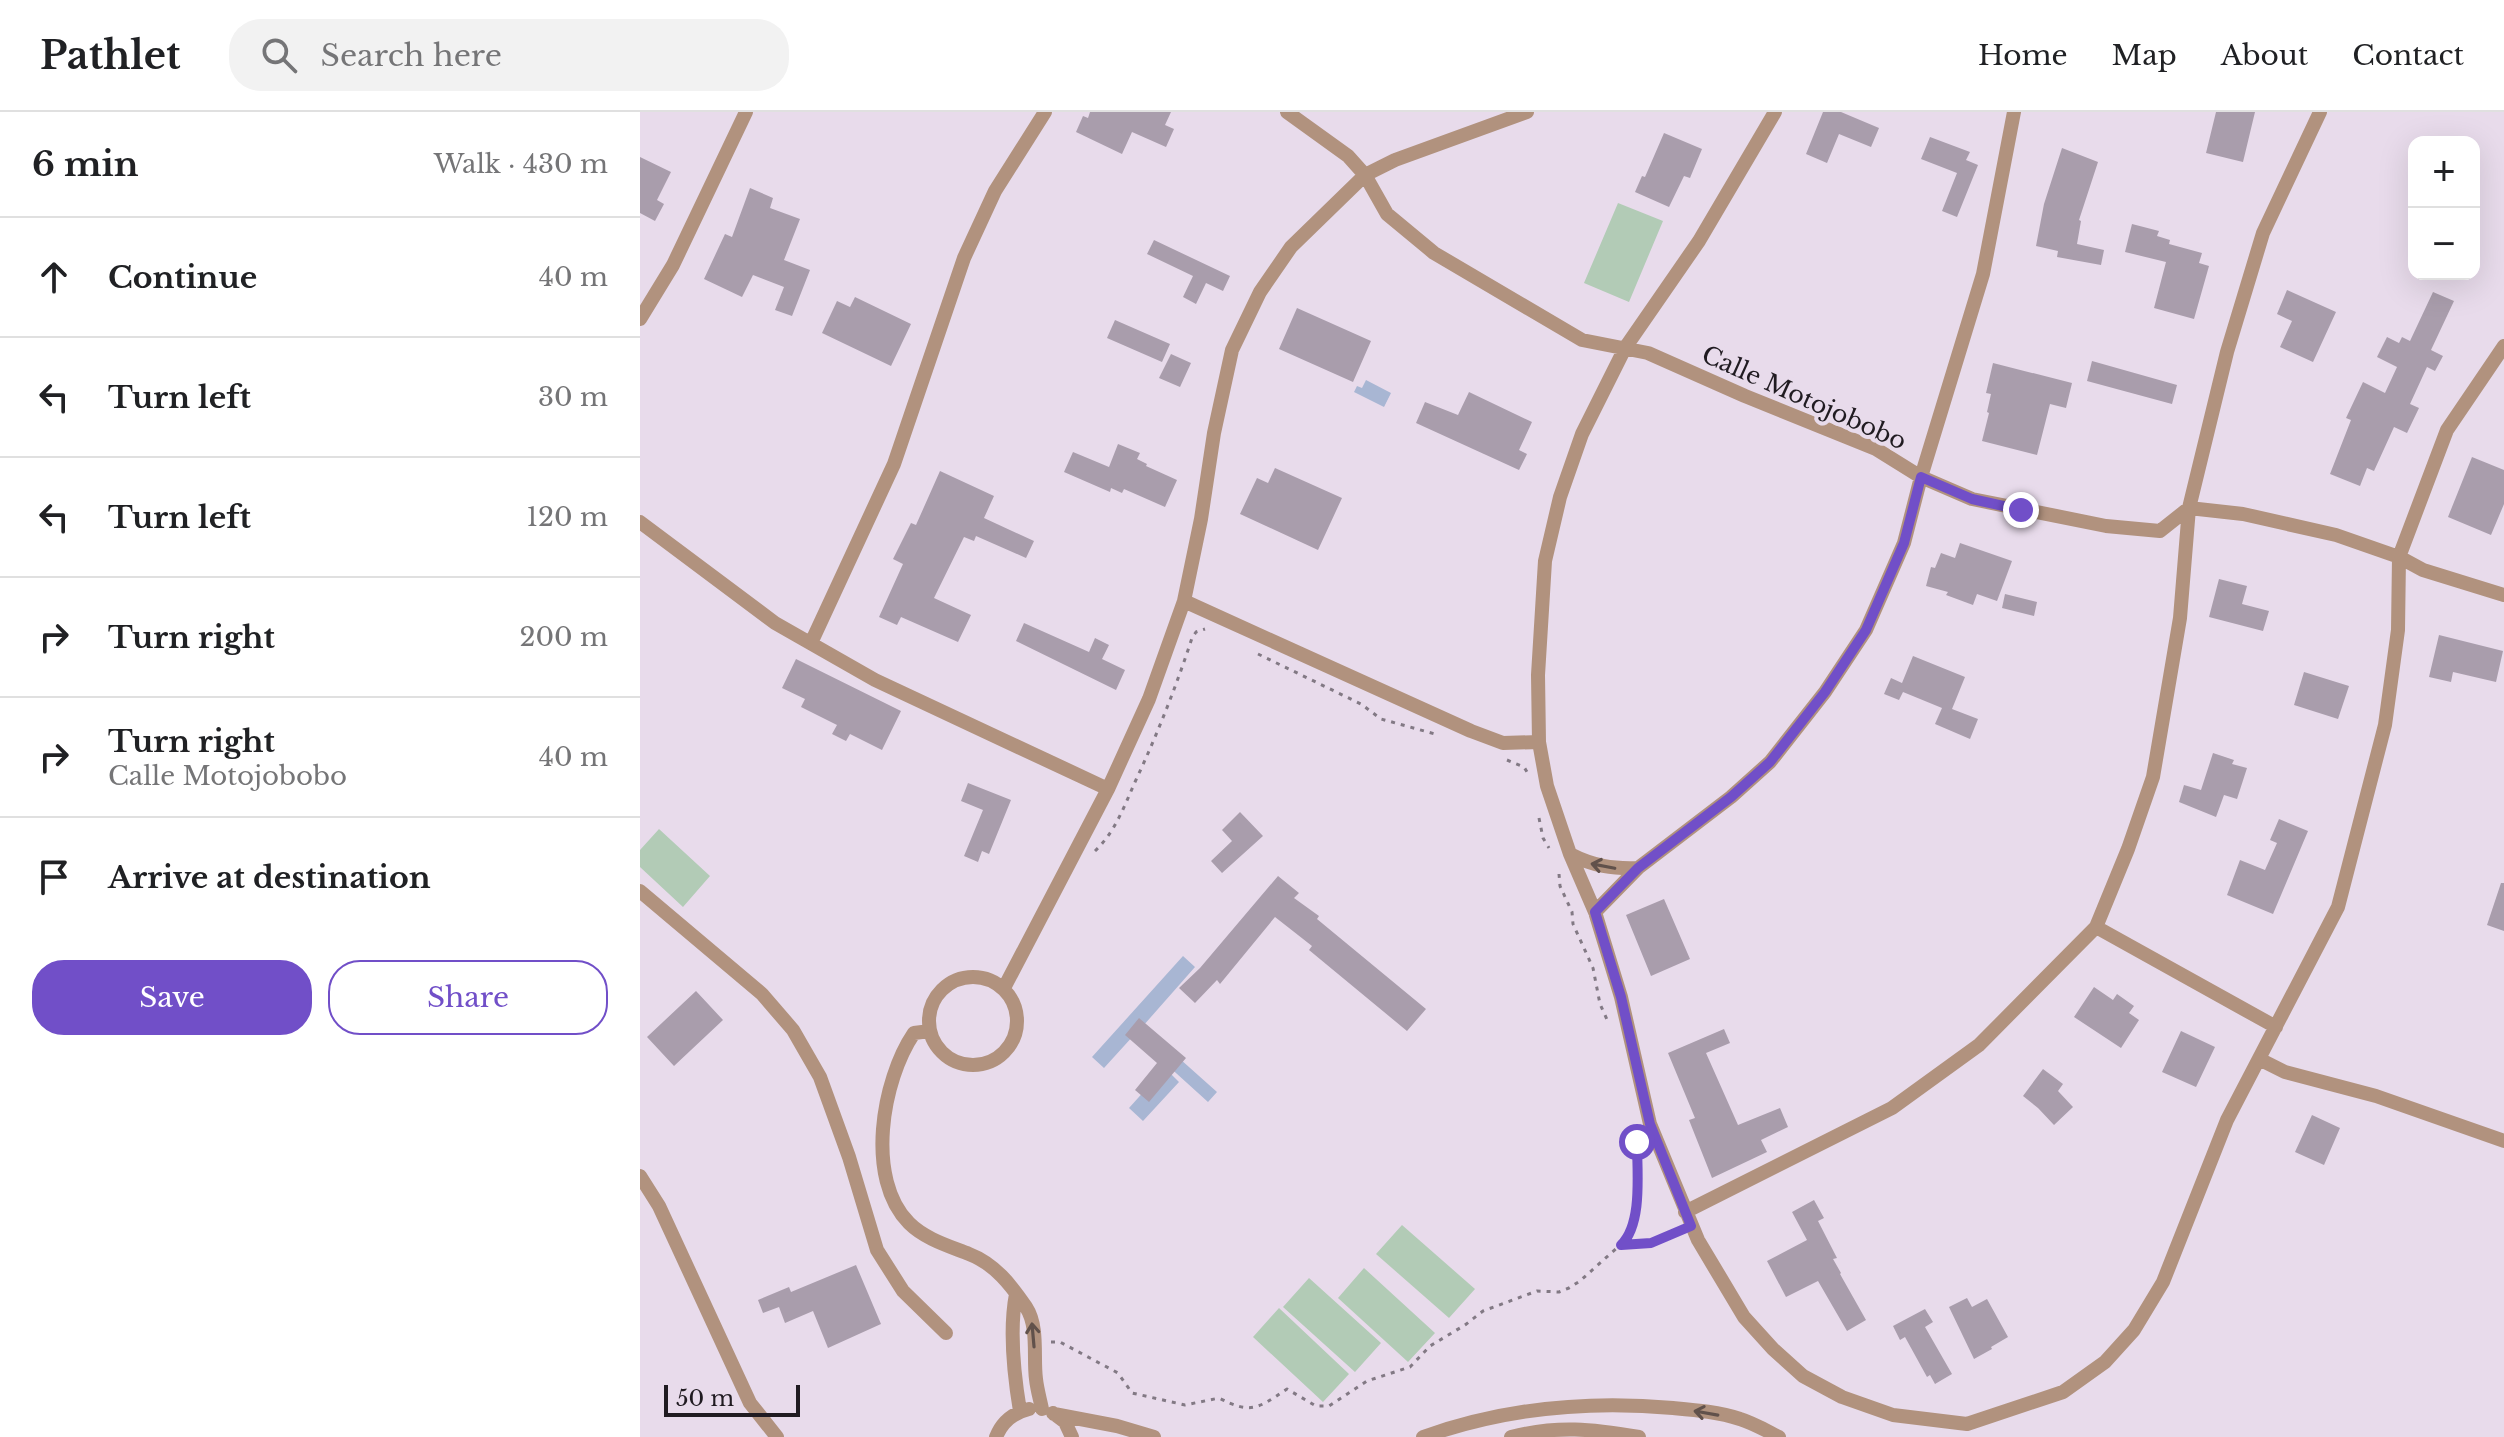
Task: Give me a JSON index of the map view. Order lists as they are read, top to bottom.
{
  "streets": {
    "street": ["Calle Motojobobo"]
  },
  "scale_bar": "50 m",
  "page": {
    "header": "Pathlet",
    "search": "Search here",
    "nav": [
      "Home",
      "Map",
      "About",
      "Contact"
    ],
    "heading": ["6 min", "Walk · 430 m"],
    "map_buttons": ["+", "−"],
    "list": [
      ["Continue", "40 m"],
      ["Turn left", "30 m"],
      ["Turn left", "120 m"],
      ["Turn right", "200 m"],
      ["Turn right", "Calle Motojobobo", "40 m"],
      "Arrive at destination"
    ],
    "buttons": ["Save", "Share"],
    "scale": "50 m"
  }
}
